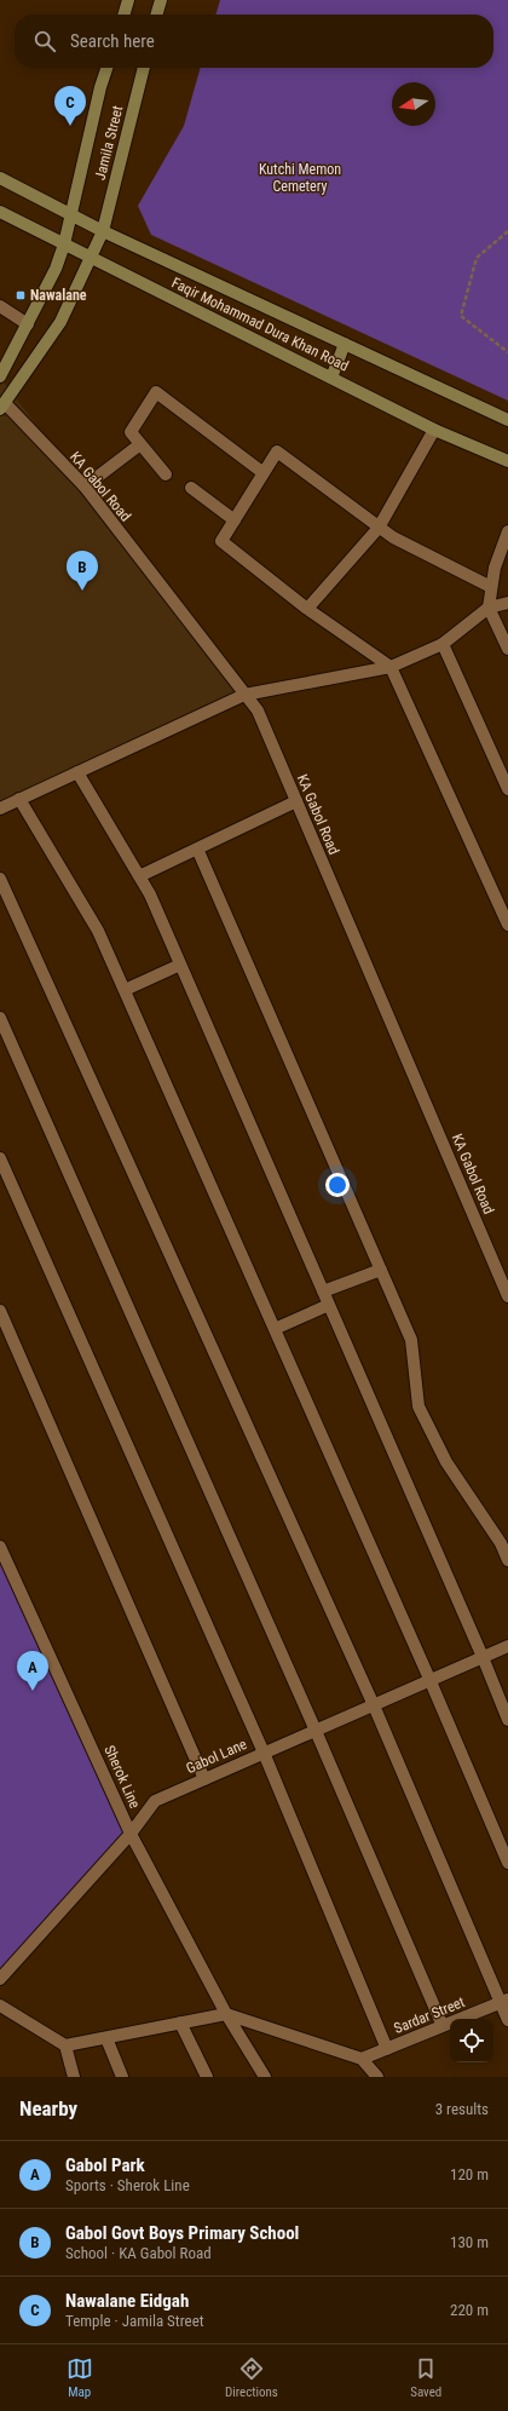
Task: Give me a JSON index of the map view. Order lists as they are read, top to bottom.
{
  "streets": {
    "main road": ["Jamila Street", "Faqir Mohammad Dura Khan Road"],
    "street": [
      "KA Gabol Road",
      "Gabol Lane",
      "Sherok Line",
      "Sardar Street"
    ]
  },
  "crossings": [
    ["Jamila Street", "Faqir Mohammad Dura Khan Road"],
    ["Jamila Street", "KA Gabol Road"],
    ["Gabol Lane", "Sherok Line"]
  ],
  "parks": ["Kutchi Memon Cemetery"],
  "places": {
    "transit": ["Nawalane"]
  },
  "north": "left",
  "page": {
    "search": "Search here",
    "pins": ["C", "B", "A"],
    "heading": ["Nearby", "3 results"],
    "list": [
      {
        "mark": "A",
        "name": "Gabol Park",
        "note": "Sports · Sherok Line",
        "value": "120 m"
      },
      {
        "mark": "B",
        "name": "Gabol Govt Boys Primary School",
        "note": "School · KA Gabol Road",
        "value": "130 m"
      },
      {
        "mark": "C",
        "name": "Nawalane Eidgah",
        "note": "Temple · Jamila Street",
        "value": "220 m"
      }
    ],
    "nav": ["Map", "Directions", "Saved"]
  }
}
